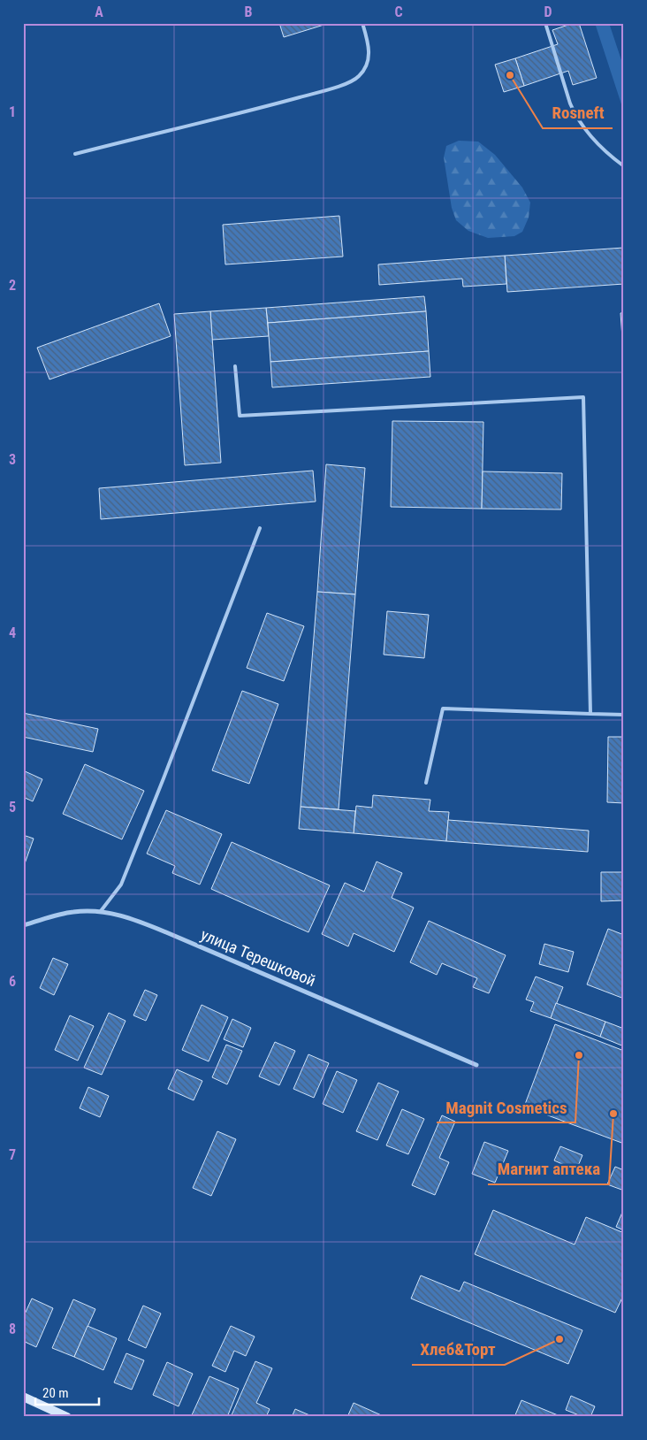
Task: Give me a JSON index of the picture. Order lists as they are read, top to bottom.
{
  "streets": {
    "street": ["улица Терешковой"]
  },
  "places": [
    "Rosneft",
    "Magnit Cosmetics",
    "Магнит аптека",
    "Хлеб&Торт"
  ],
  "scale_bar": "20 m",
  "grid": {
    "columns": [
      "A",
      "B",
      "C",
      "D"
    ],
    "rows": [
      "1",
      "2",
      "3",
      "4",
      "5",
      "6",
      "7",
      "8"
    ]
  }
}
